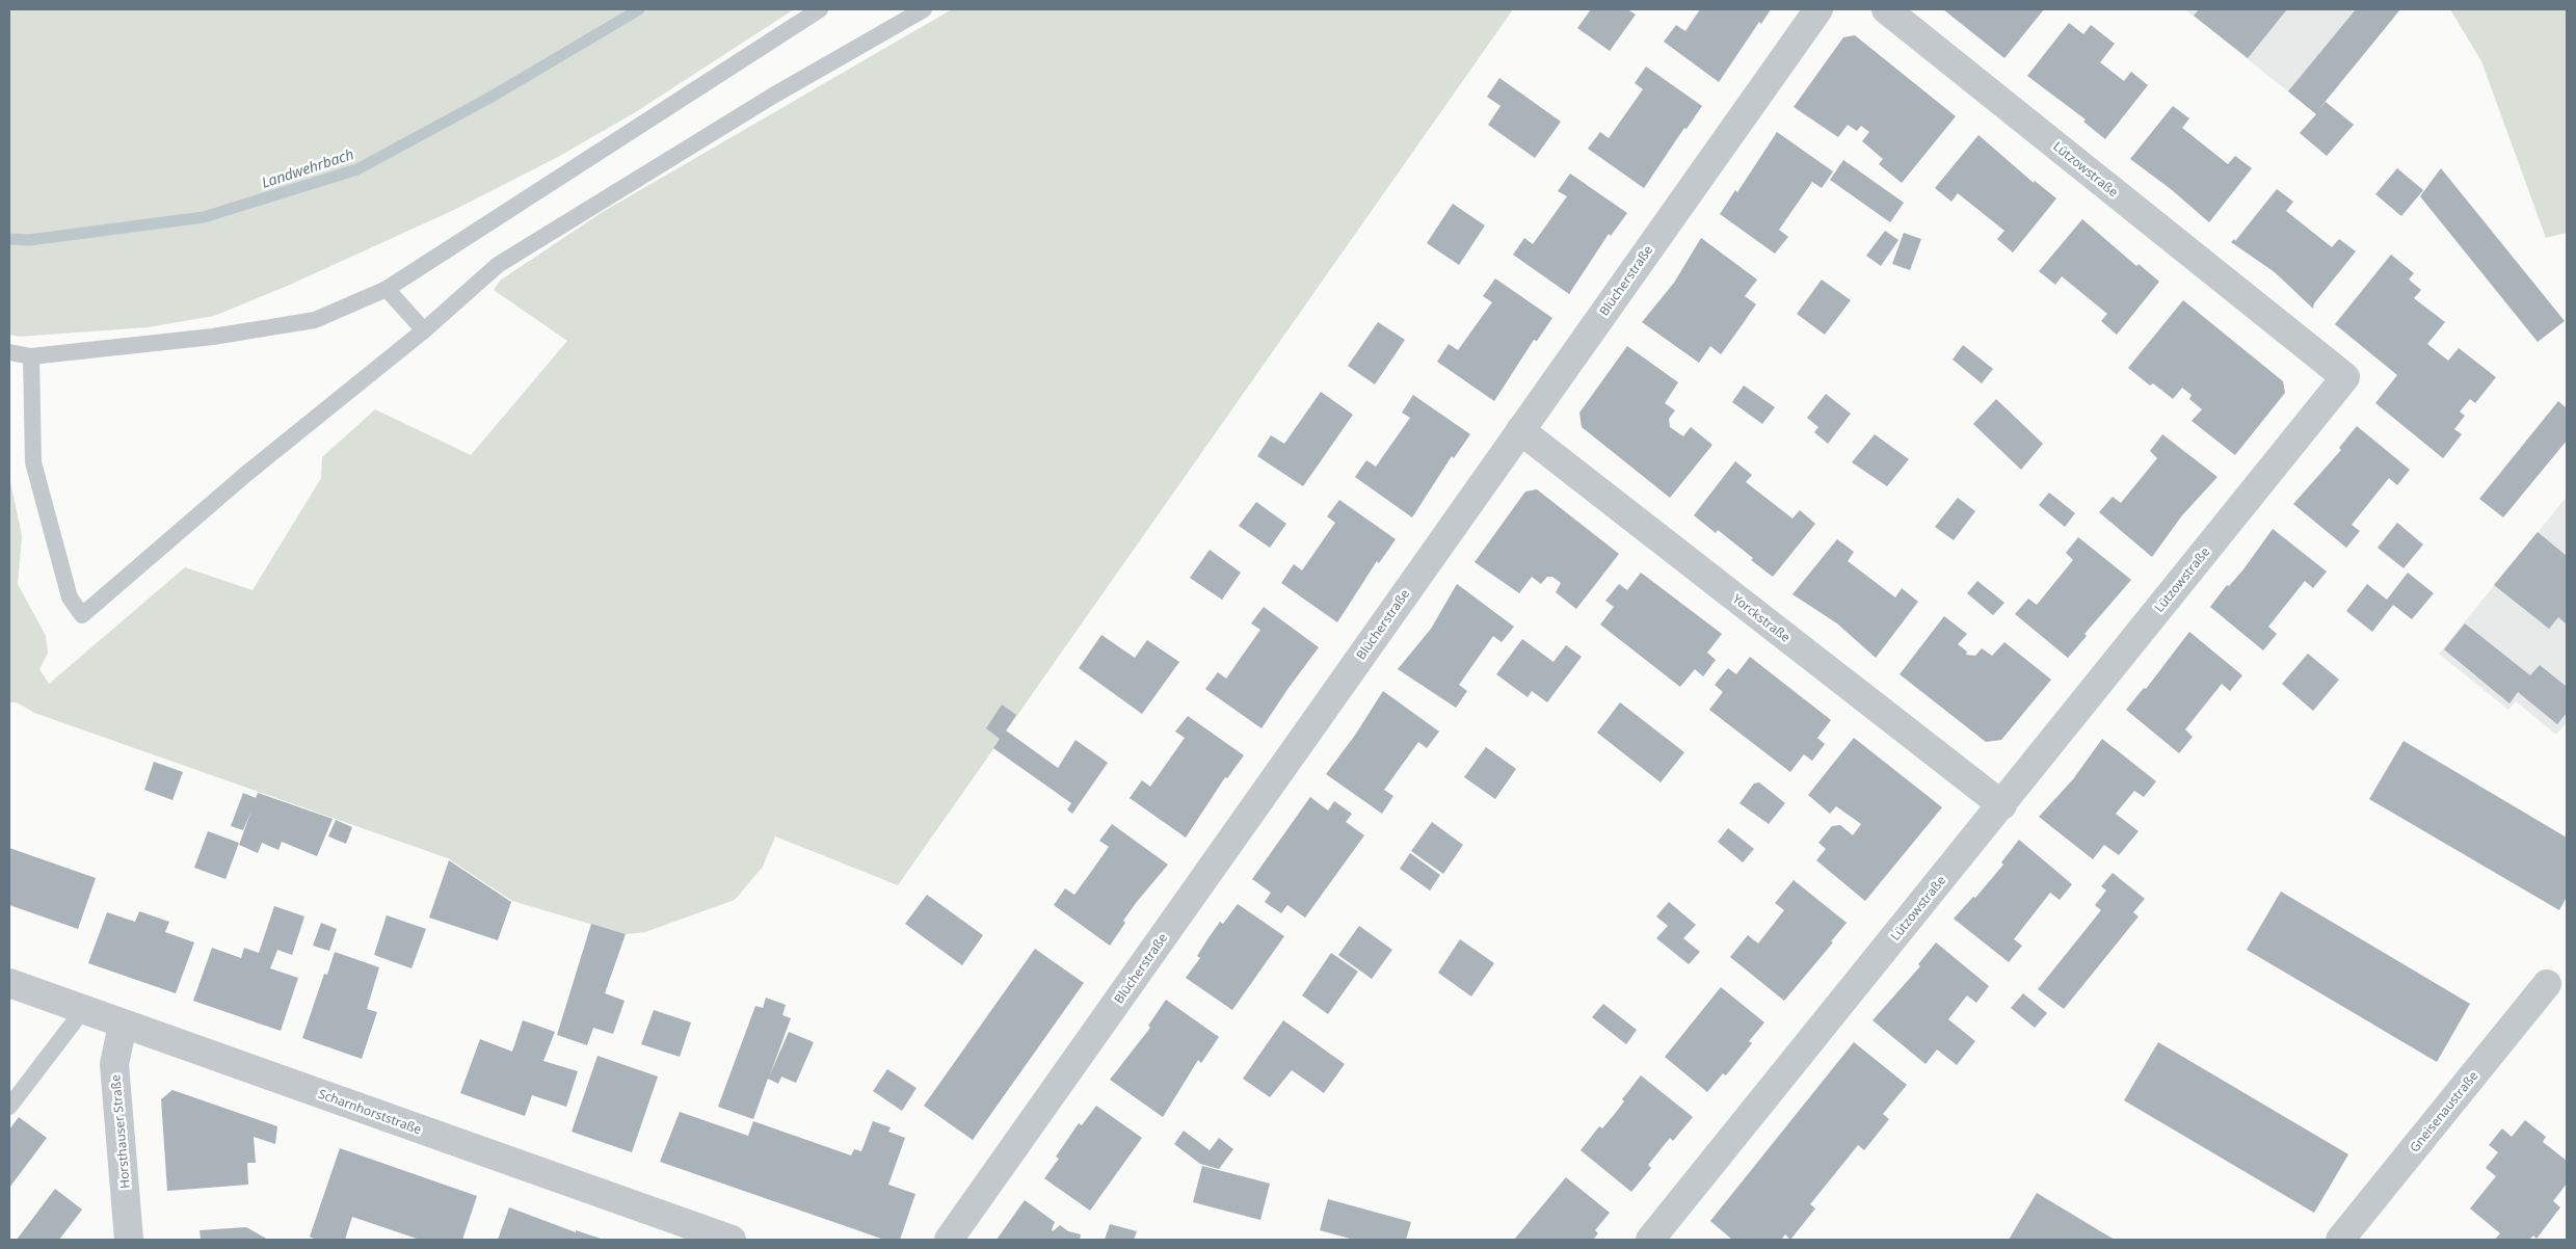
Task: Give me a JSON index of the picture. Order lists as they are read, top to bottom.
{
  "streets": {
    "street": [
      "Lützowstraße",
      "Blücherstraße",
      "Yorckstraße",
      "Scharnhorststraße",
      "Gneisenaustraße",
      "Horsthauser Straße"
    ]
  },
  "crossings": [
    ["Lützowstraße", "Yorckstraße"],
    ["Blücherstraße", "Yorckstraße"],
    ["Scharnhorststraße", "Horsthauser Straße"]
  ],
  "water": ["Landwehrbach"]
}
